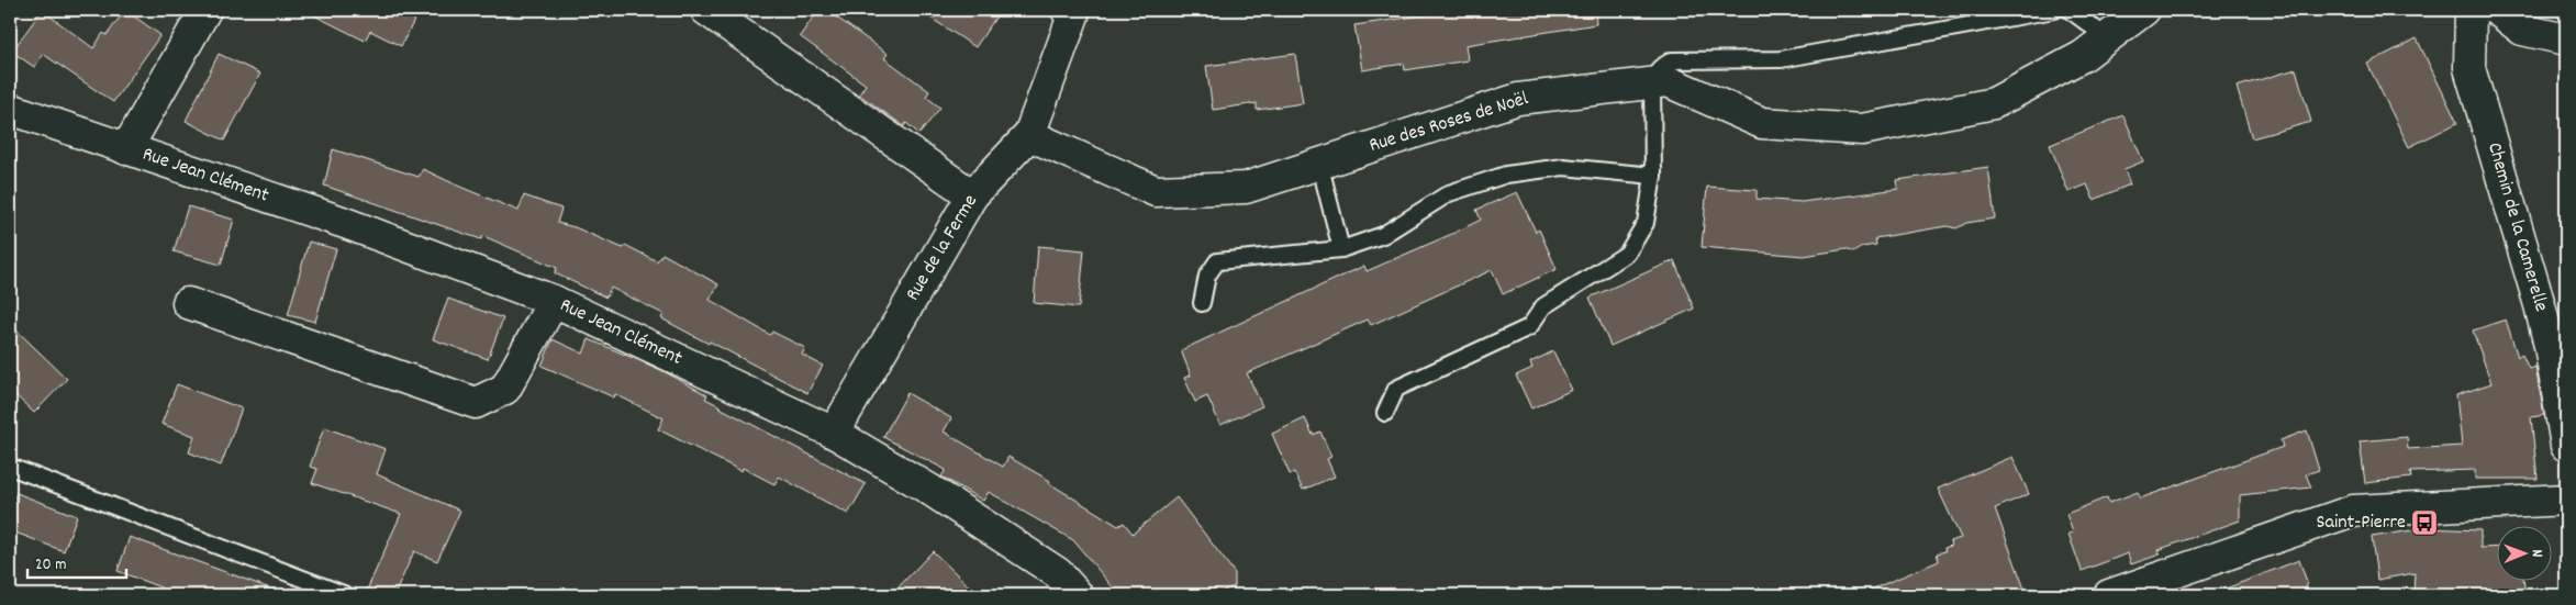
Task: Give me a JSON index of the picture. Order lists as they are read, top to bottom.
{
  "streets": {
    "street": [
      "Rue des Roses de Noël",
      "Rue Jean Clément",
      "Chemin de la Camerelle",
      "Rue de la Ferme"
    ]
  },
  "crossings": [
    ["Rue des Roses de Noël", "Rue de la Ferme"],
    ["Rue Jean Clément", "Rue de la Ferme"]
  ],
  "places": {
    "bus stop": ["Saint-Pierre"]
  },
  "scale_bar": "20 m",
  "north": "right"
}
